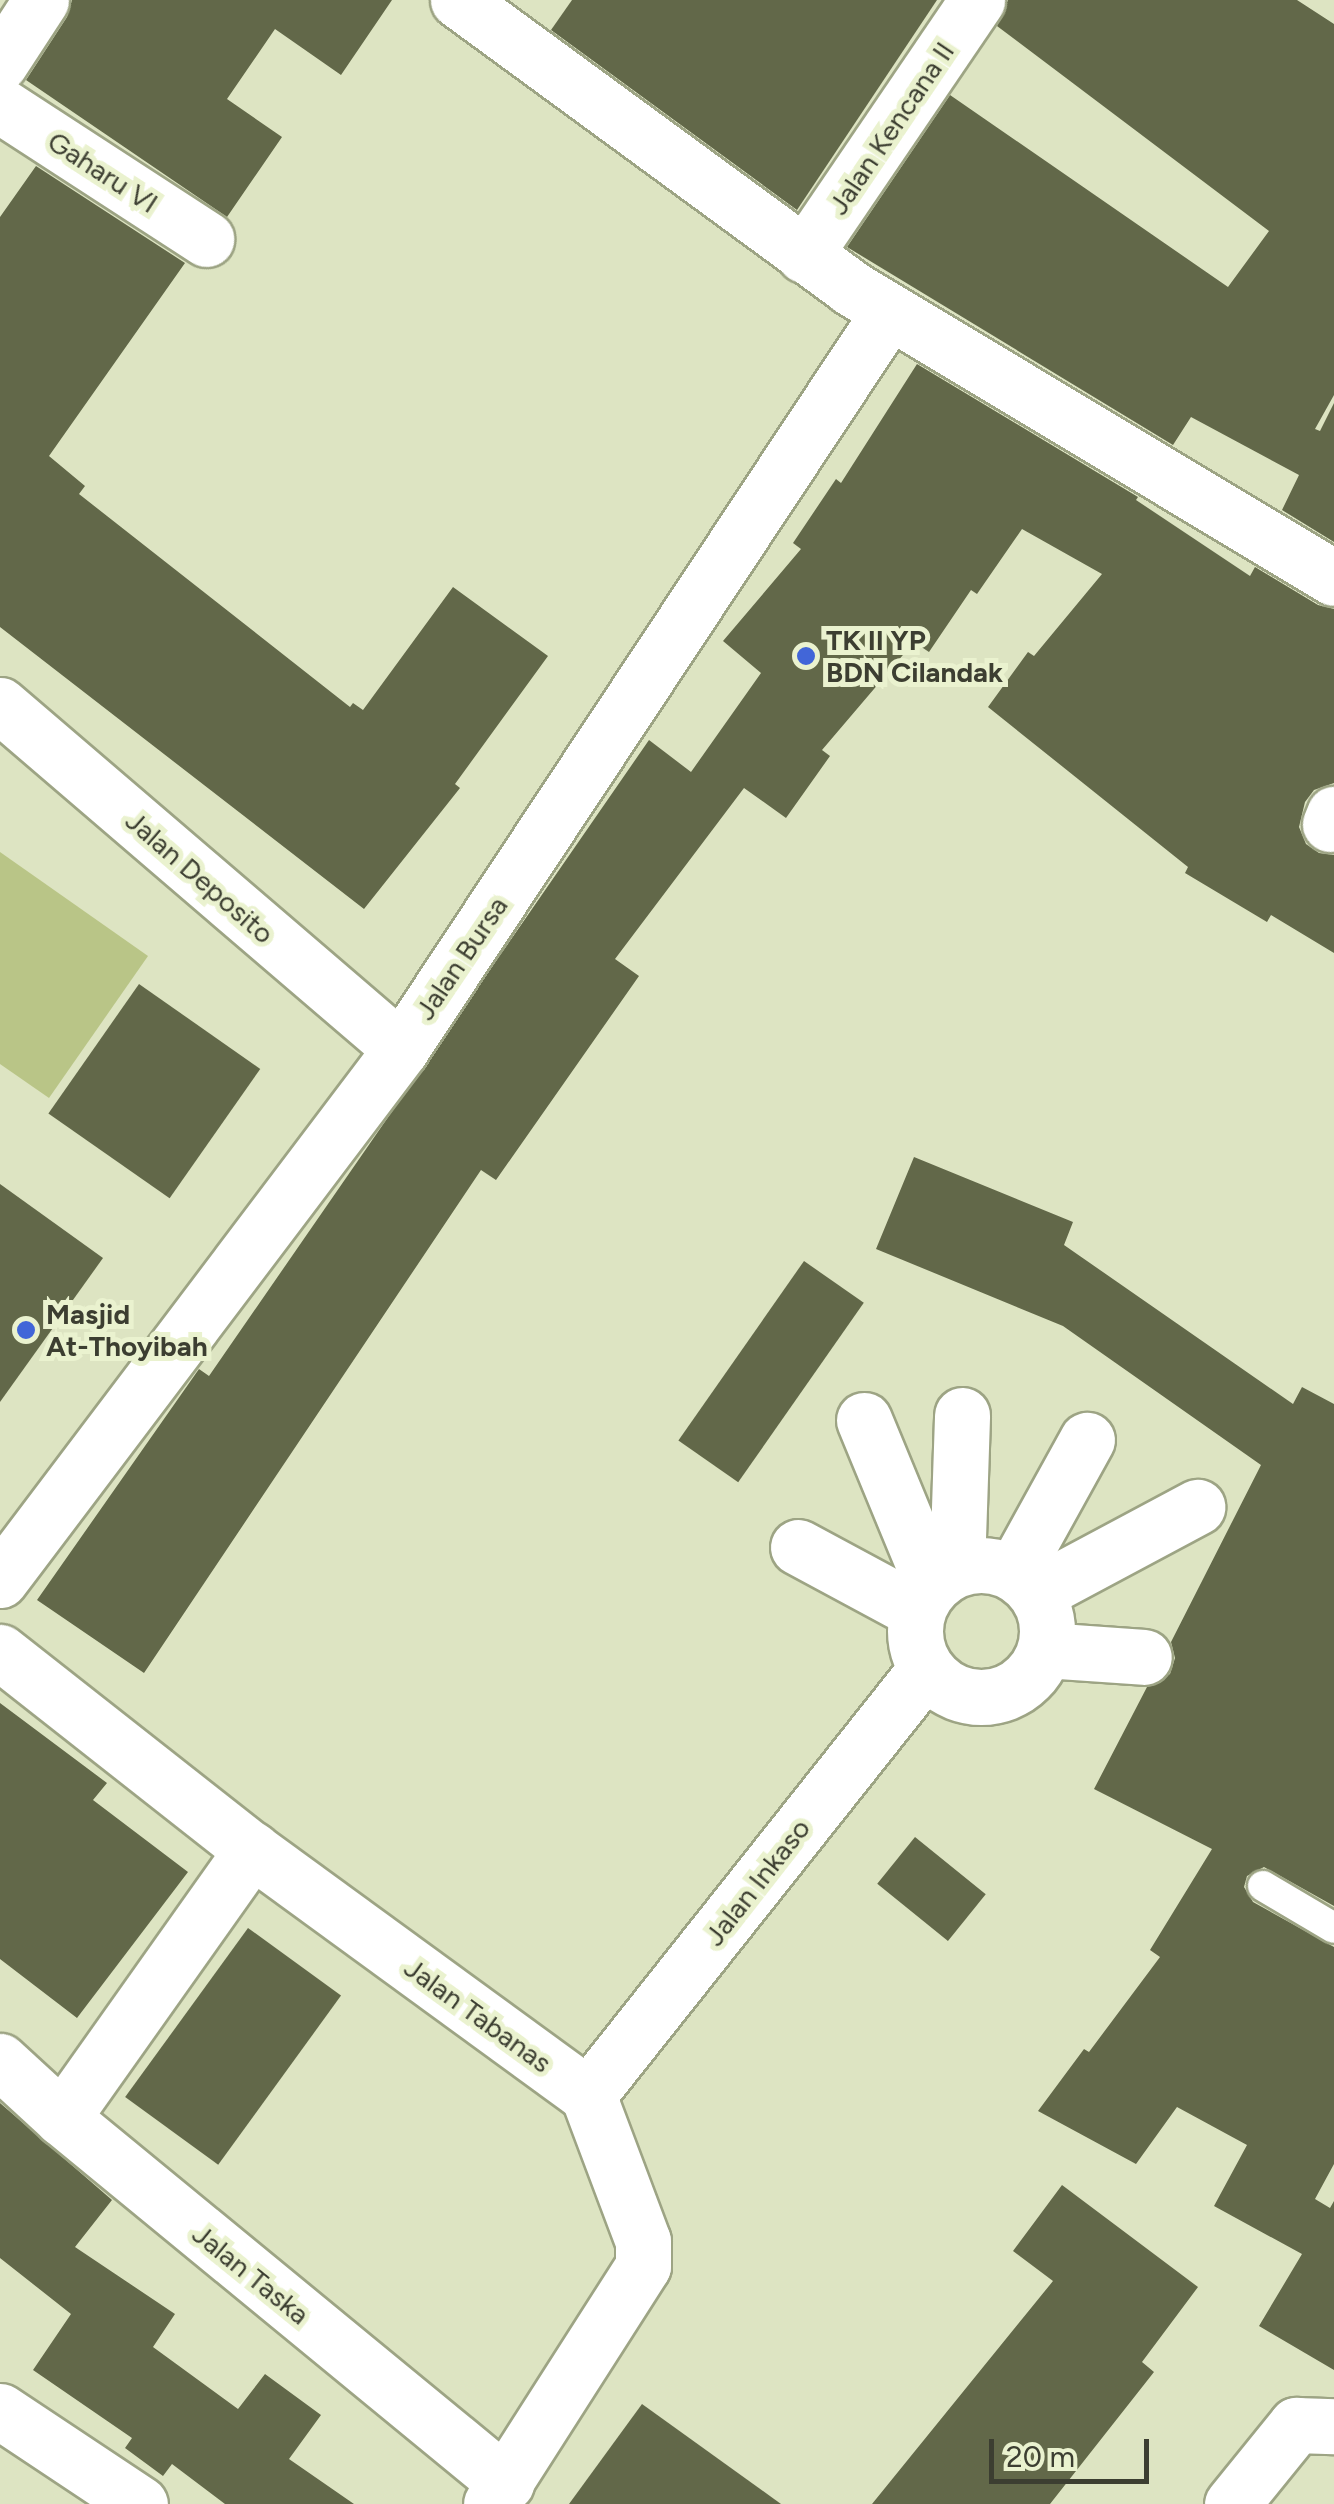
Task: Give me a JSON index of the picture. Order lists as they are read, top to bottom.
{
  "streets": {
    "street": [
      "Jalan Kencana II",
      "Gaharu VI",
      "Jalan Deposito",
      "Jalan Bursa",
      "Jalan Inkaso",
      "Jalan Tabanas",
      "Jalan Taska"
    ]
  },
  "crossings": [
    ["Jalan Deposito", "Jalan Bursa"],
    ["Jalan Inkaso", "Jalan Tabanas"]
  ],
  "places": ["TK II YP BDN Cilandak", "Masjid At-Thoyibah"],
  "scale_bar": "20 m"
}
